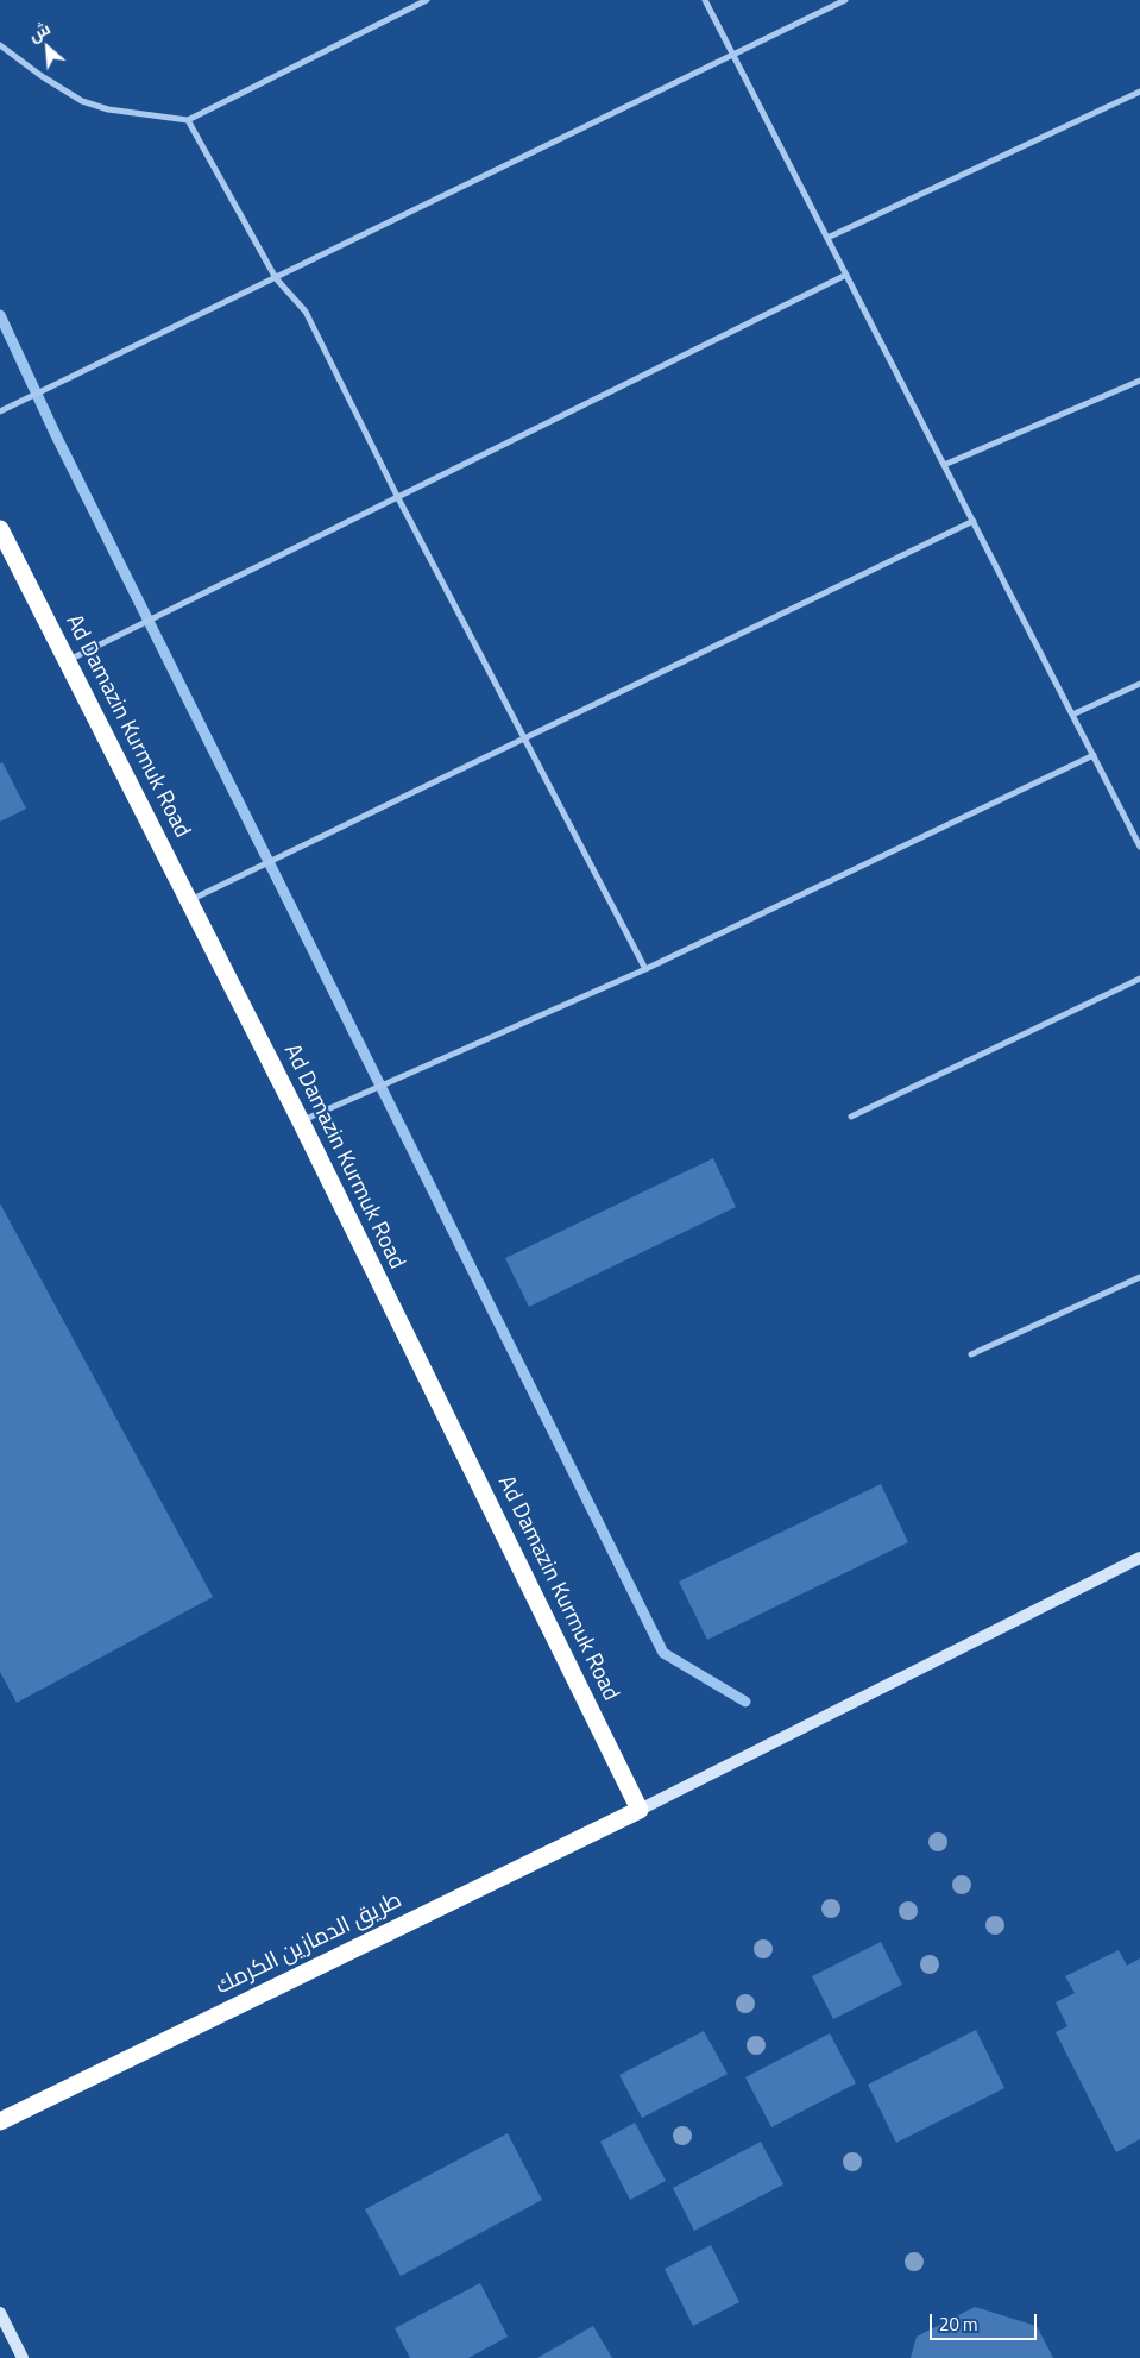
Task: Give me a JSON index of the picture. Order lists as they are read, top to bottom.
{
  "streets": {
    "highway": ["Ad Damazin Kurmuk Road", "طريق الدمازين الكرمك"]
  },
  "crossings": [
    ["Ad Damazin Kurmuk Road", "طريق الدمازين الكرمك"]
  ],
  "scale_bar": "20 m",
  "north": "top left"
}
